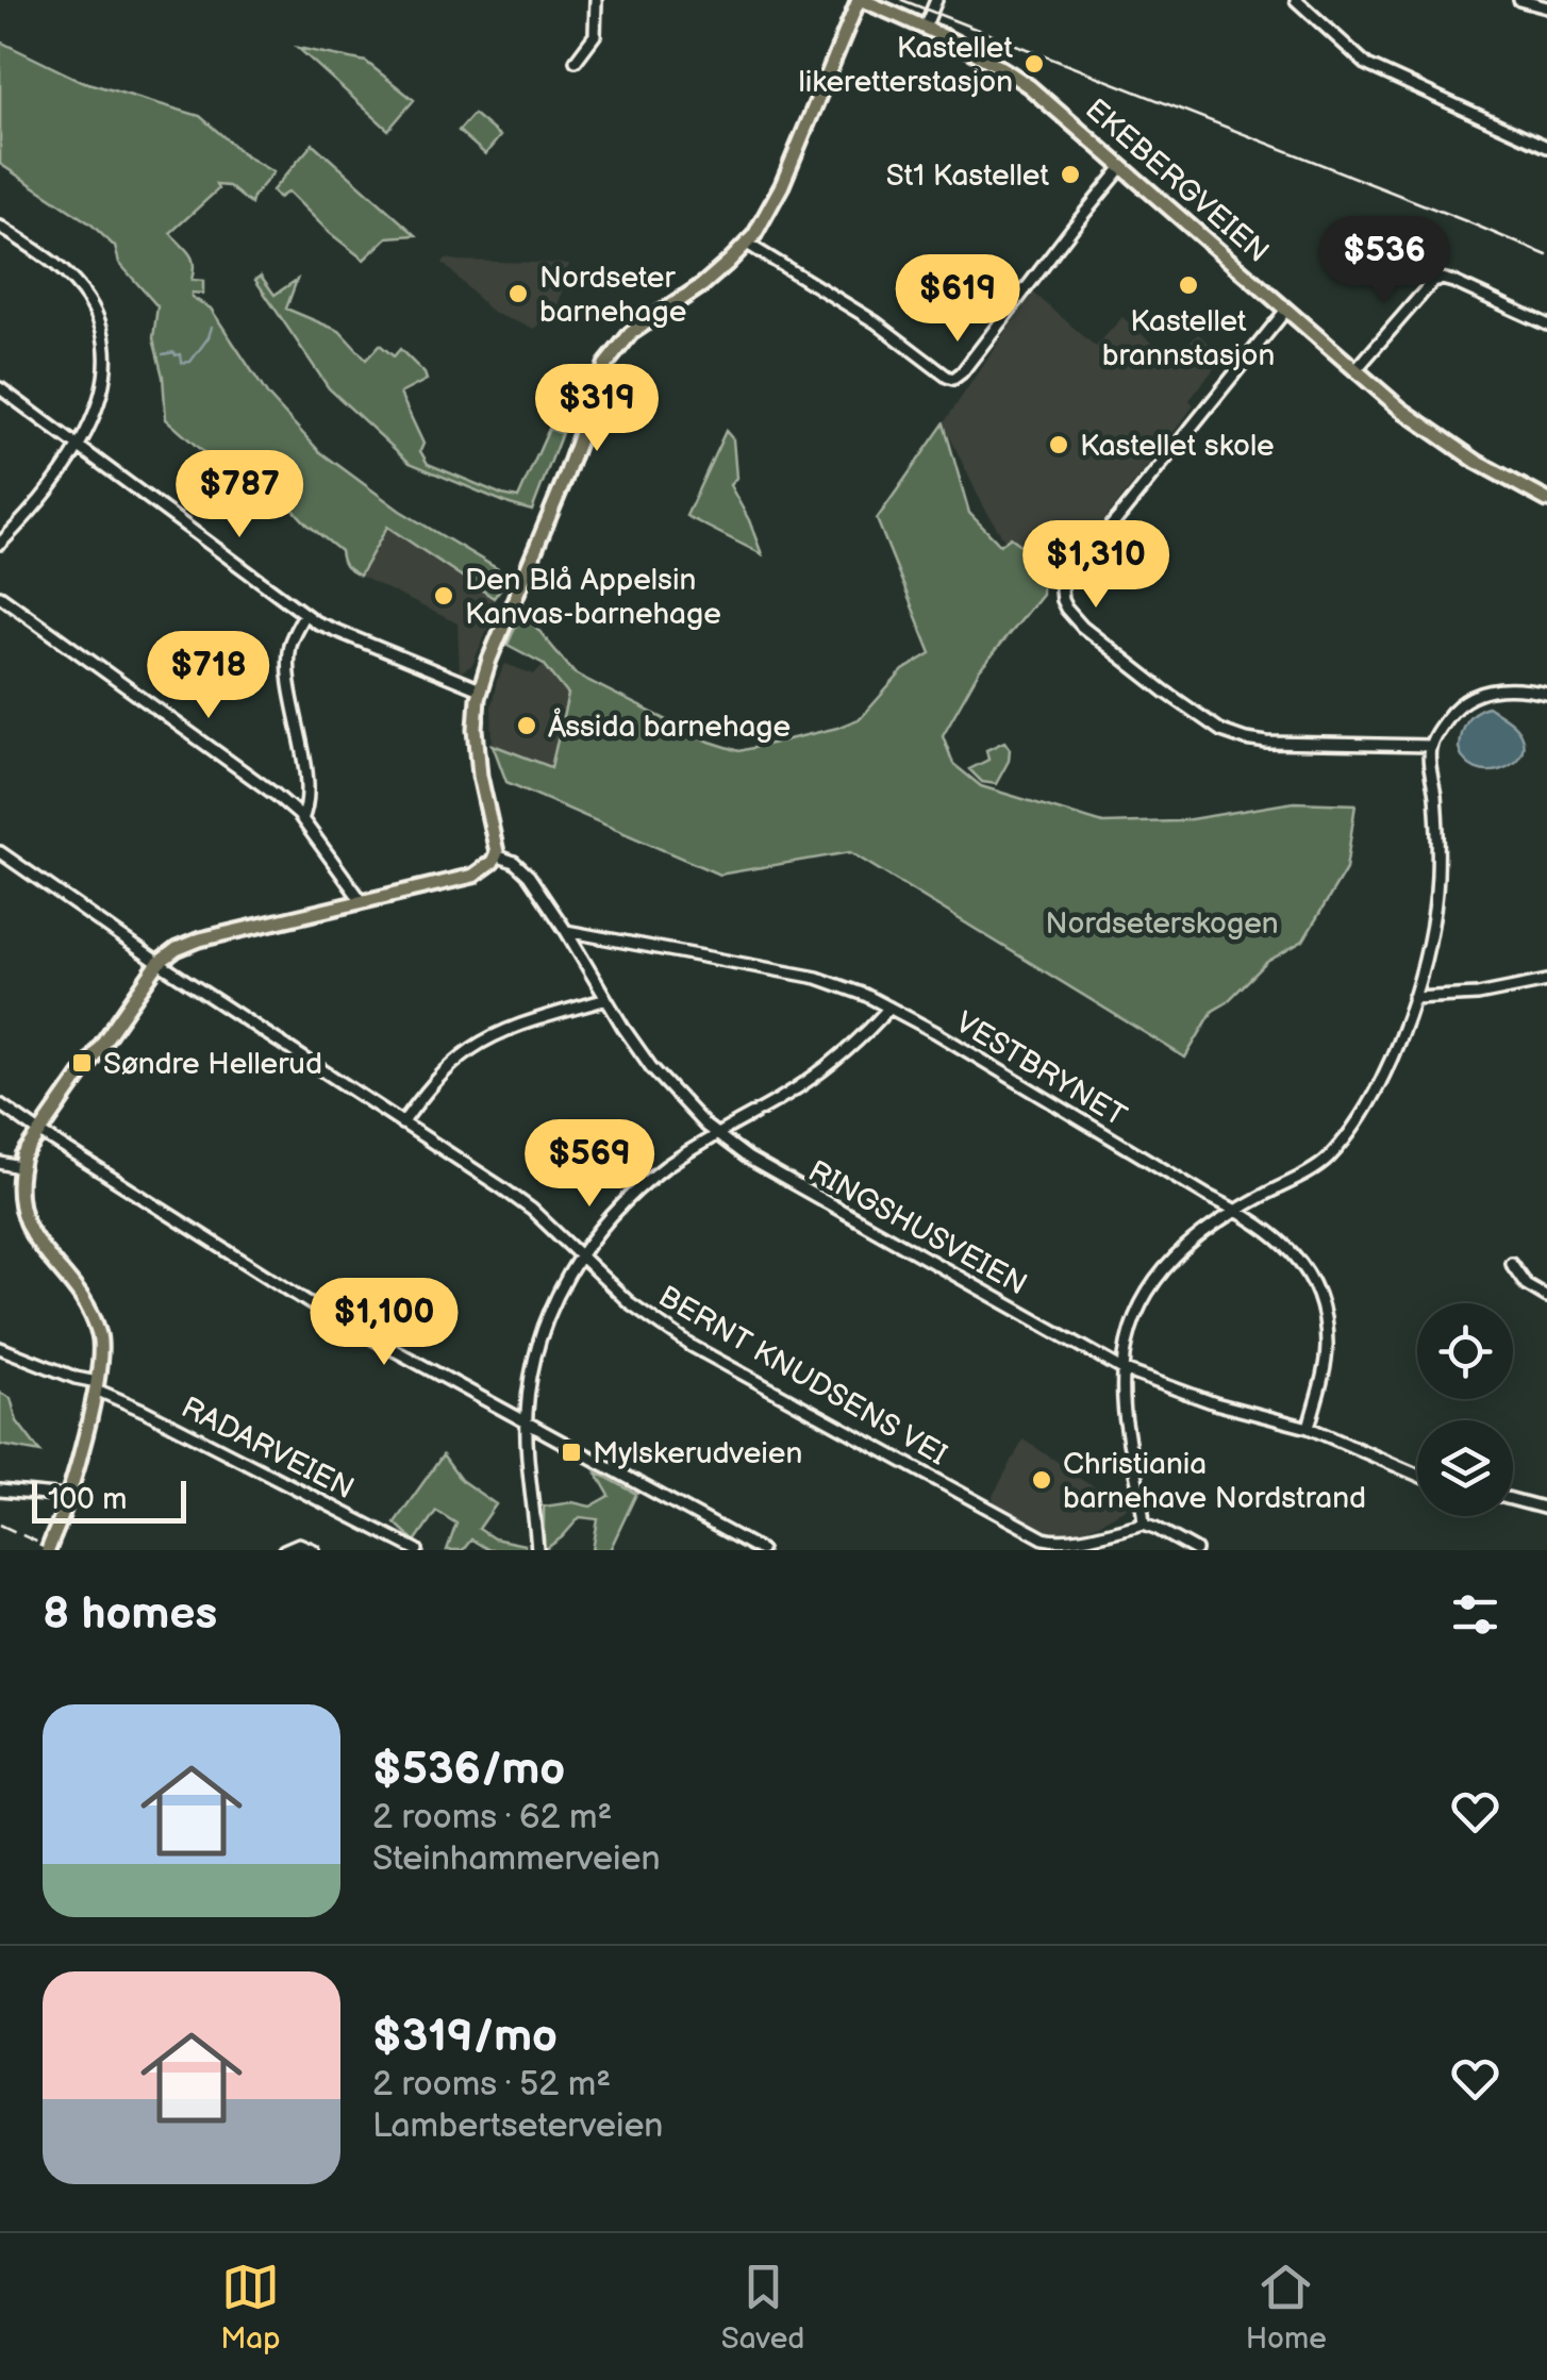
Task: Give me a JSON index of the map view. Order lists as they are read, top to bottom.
{
  "streets": {
    "main road": ["EKEBERGVEIEN"],
    "street": [
      "VESTBRYNET",
      "RINGSHUSVEIEN",
      "BERNT KNUDSENS VEI",
      "RADARVEIEN"
    ]
  },
  "crossings": [
    ["VESTBRYNET", "RINGSHUSVEIEN"]
  ],
  "parks": ["Nordseterskogen"],
  "places": {
    "other": [
      "Kastellet likeretterstasjon",
      "St1 Kastellet",
      "Kastellet brannstasjon",
      "Nordseter barnehage",
      "Kastellet skole",
      "Den Blå Appelsin Kanvas-barnehage",
      "Åssida barnehage",
      "Christiania barnehave Nordstrand"
    ],
    "transit": ["Søndre Hellerud", "Mylskerudveien"]
  },
  "scale_bar": "100 m",
  "page": {
    "price": [
      "$536",
      "$619",
      "$319",
      "$787",
      "$1,310",
      "$718",
      "$569",
      "$1,100"
    ],
    "scale": "100 m",
    "heading": "8 homes",
    "list": [
      {
        "name": "$536/mo",
        "note": "2 rooms · 62 m² · Steinhammerveien"
      },
      {
        "name": "$319/mo",
        "note": "2 rooms · 52 m² · Lambertseterveien"
      }
    ],
    "tabs": ["Map", "Saved", "Home"]
  }
}
